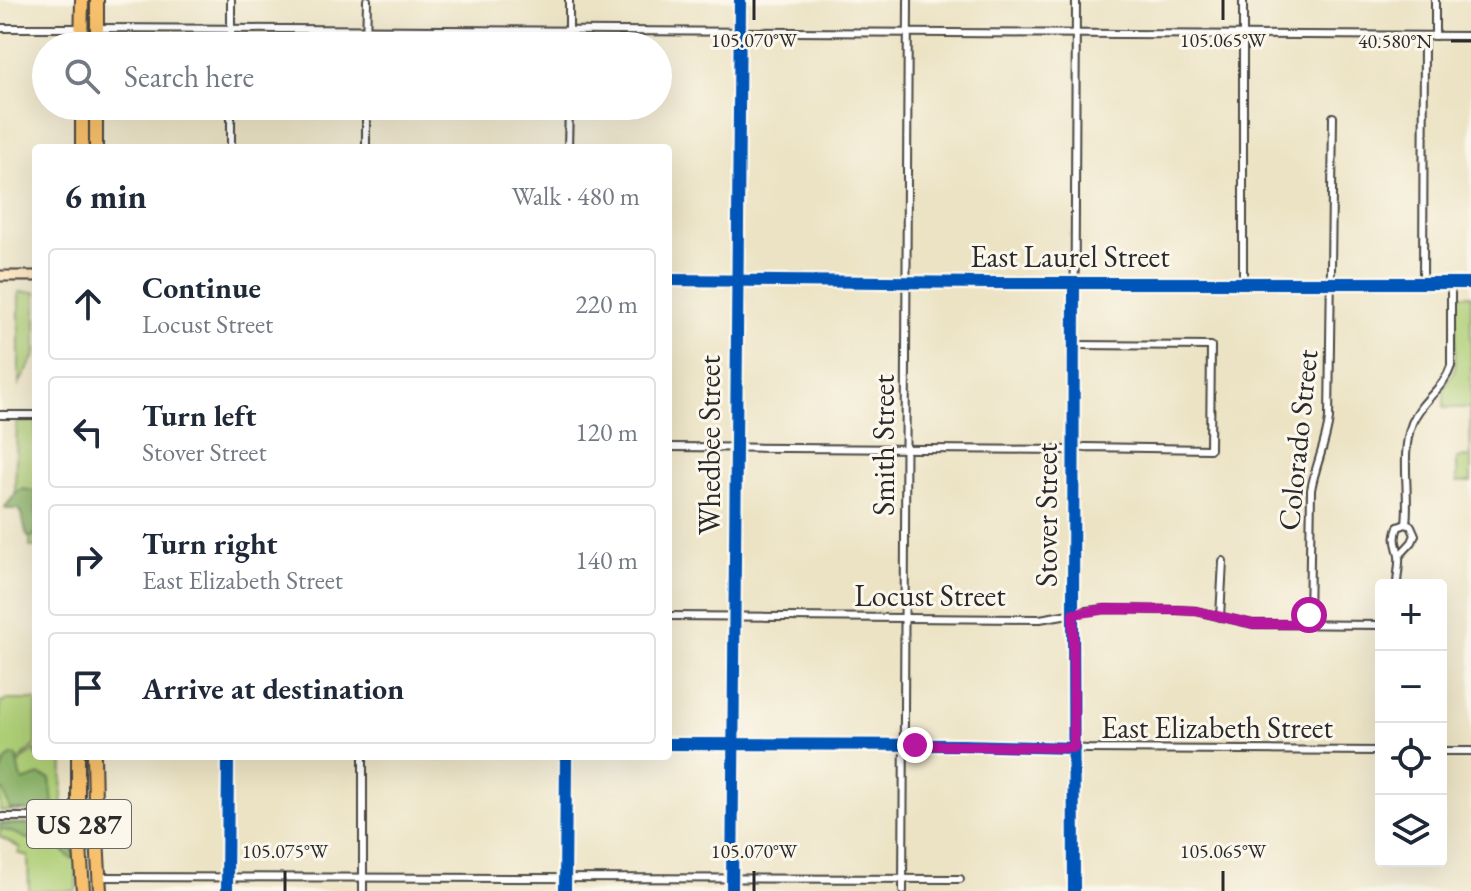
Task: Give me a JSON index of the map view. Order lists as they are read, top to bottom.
{
  "streets": {
    "highway": ["US 287"],
    "street": [
      "East Laurel Street",
      "Colorado Street",
      "Whedbee Street",
      "Smith Street",
      "Stover Street",
      "Locust Street",
      "East Elizabeth Street"
    ]
  },
  "crossings": [
    ["East Laurel Street", "Colorado Street"],
    ["East Laurel Street", "Whedbee Street"],
    ["East Laurel Street", "Smith Street"],
    ["East Laurel Street", "Stover Street"],
    ["Colorado Street", "Locust Street"],
    ["Whedbee Street", "Locust Street"],
    ["Whedbee Street", "East Elizabeth Street"],
    ["Smith Street", "Locust Street"],
    ["Smith Street", "East Elizabeth Street"],
    ["Stover Street", "Locust Street"],
    ["Stover Street", "East Elizabeth Street"]
  ],
  "page": {
    "search": "Search here",
    "heading": ["6 min", "Walk · 480 m"],
    "list": [
      ["Continue", "Locust Street", "220 m"],
      ["Turn left", "Stover Street", "120 m"],
      ["Turn right", "East Elizabeth Street", "140 m"],
      "Arrive at destination"
    ],
    "map_buttons": ["+", "−"]
  },
  "coordinates": [
    "105.070°W",
    "105.065°W",
    "40.580°N",
    "105.075°W"
  ]
}
